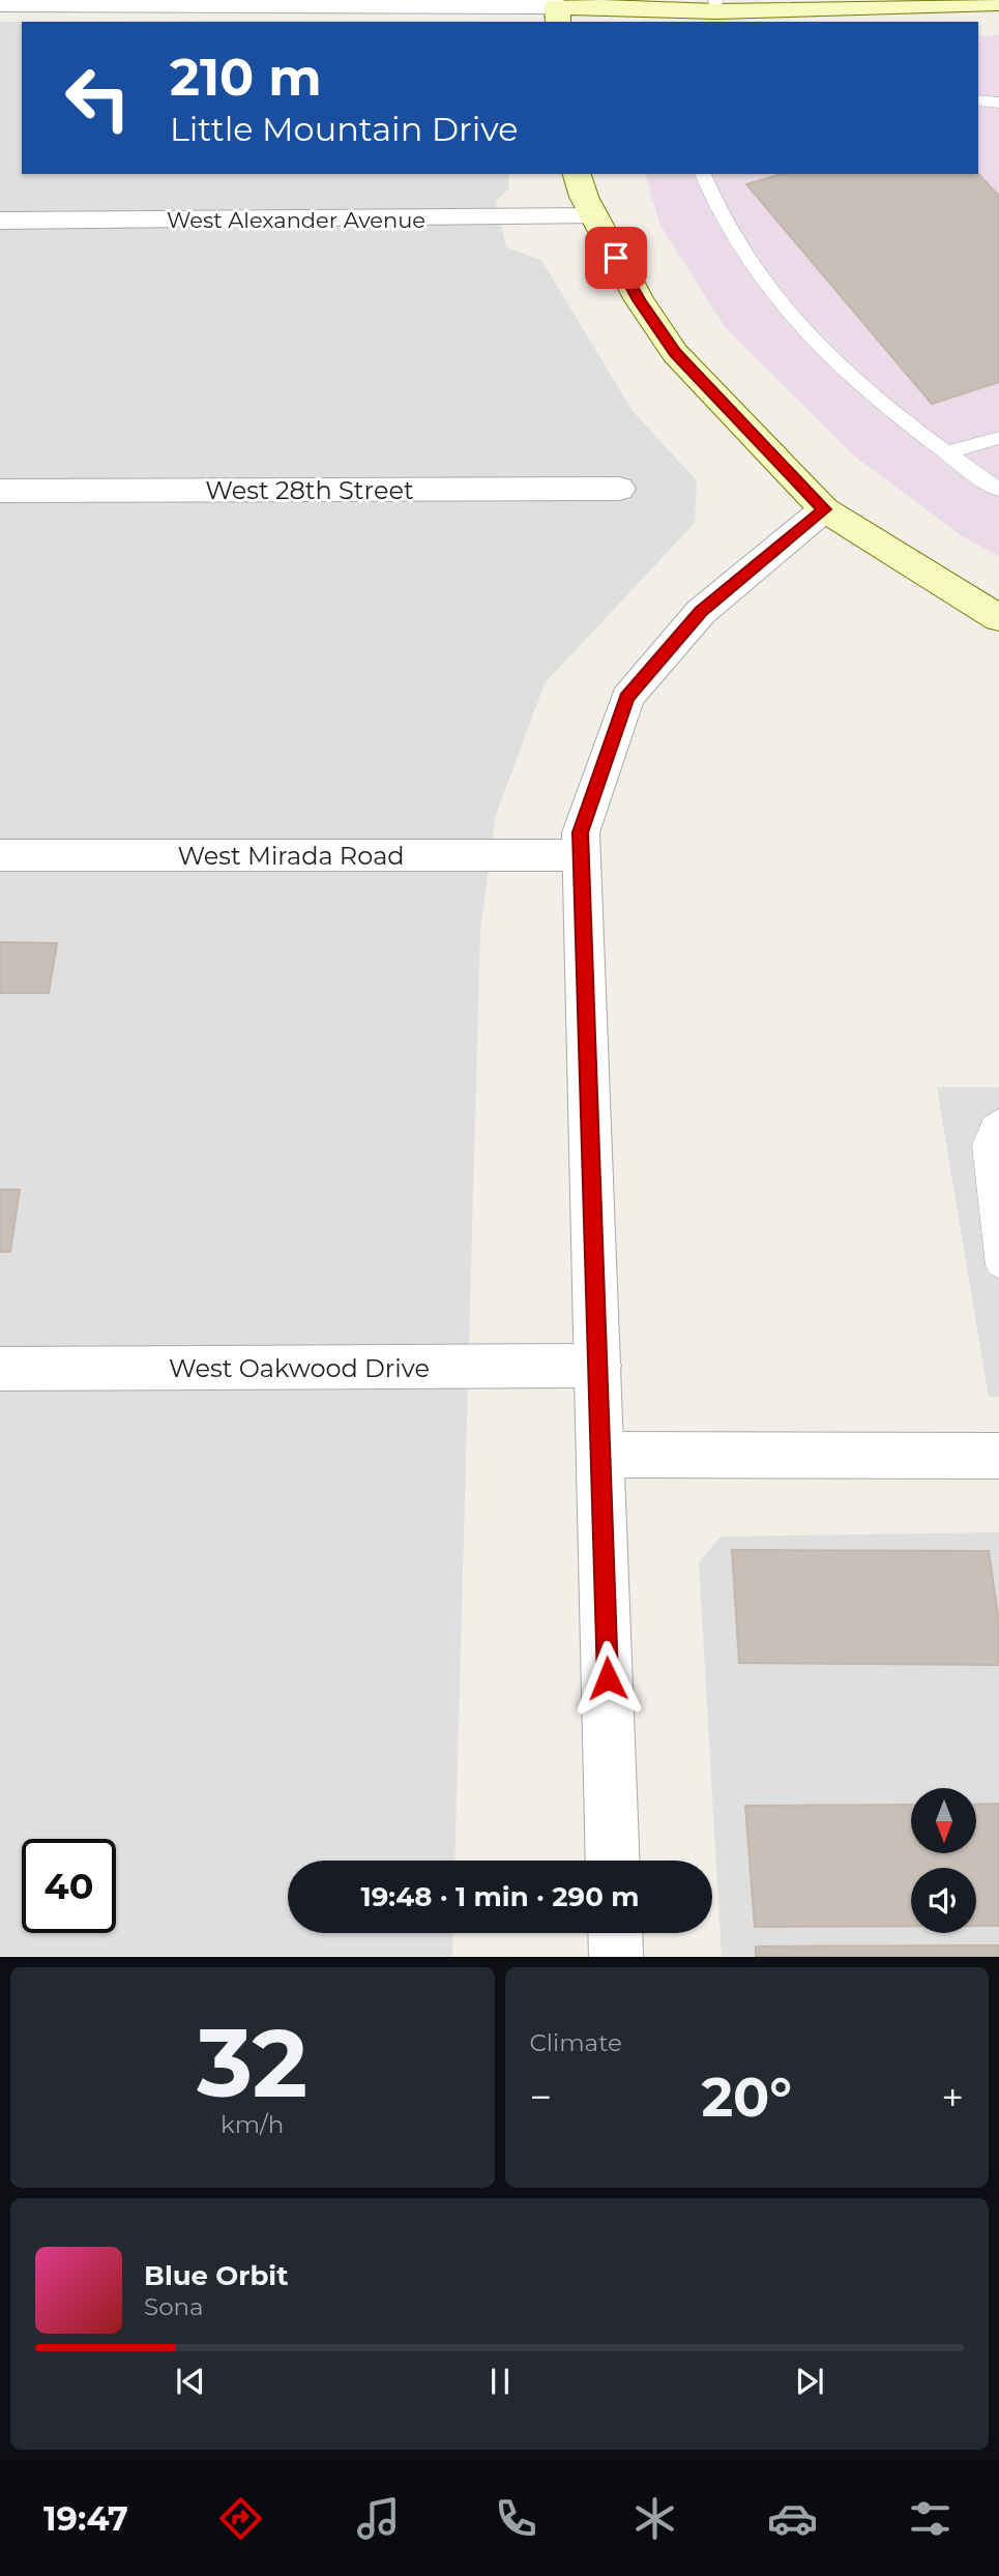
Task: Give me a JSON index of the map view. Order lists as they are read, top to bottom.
{
  "streets": {
    "street": [
      "West Alexander Avenue",
      "West 28th Street",
      "West Mirada Road",
      "West Oakwood Drive"
    ]
  },
  "north": "bottom",
  "page": {
    "turn": ["210 m", "Little Mountain Drive"],
    "limit": "40",
    "trip": "19:48 · 1 min · 290 m",
    "tile": [
      ["32", "km/h"],
      "Climate"
    ],
    "heat": ["−", "20°", "+"],
    "song": ["Blue Orbit", "Sona"],
    "tabs": "19:47"
  }
}
